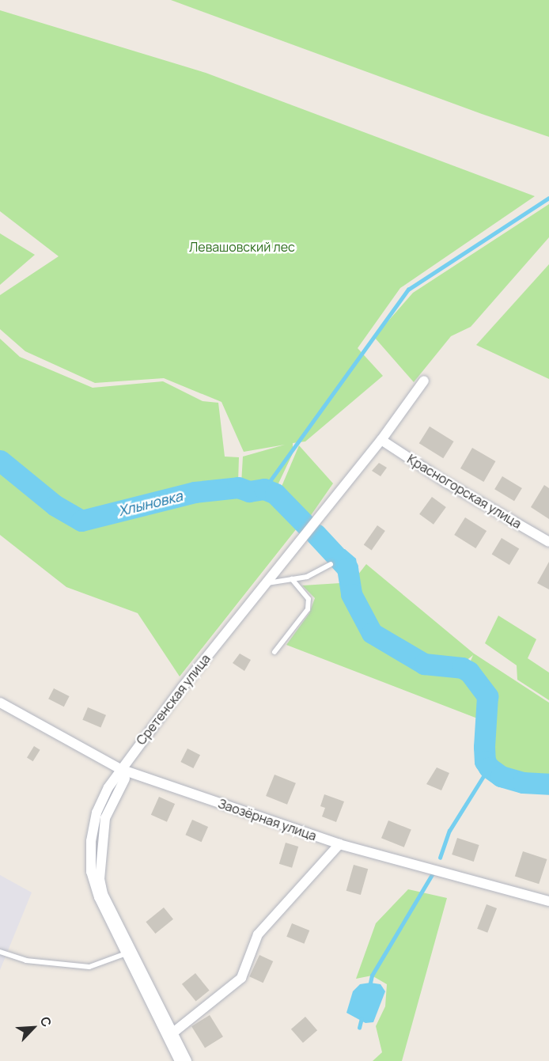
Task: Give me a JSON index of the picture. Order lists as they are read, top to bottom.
{
  "streets": {
    "street": ["Красногорская улица", "Сретенская улица", "Заозёрная улица"]
  },
  "crossings": [
    ["Красногорская улица", "Сретенская улица"],
    ["Сретенская улица", "Заозёрная улица"]
  ],
  "water": ["Хлыновка"],
  "parks": ["Левашовский лес"],
  "north": "top right"
}
